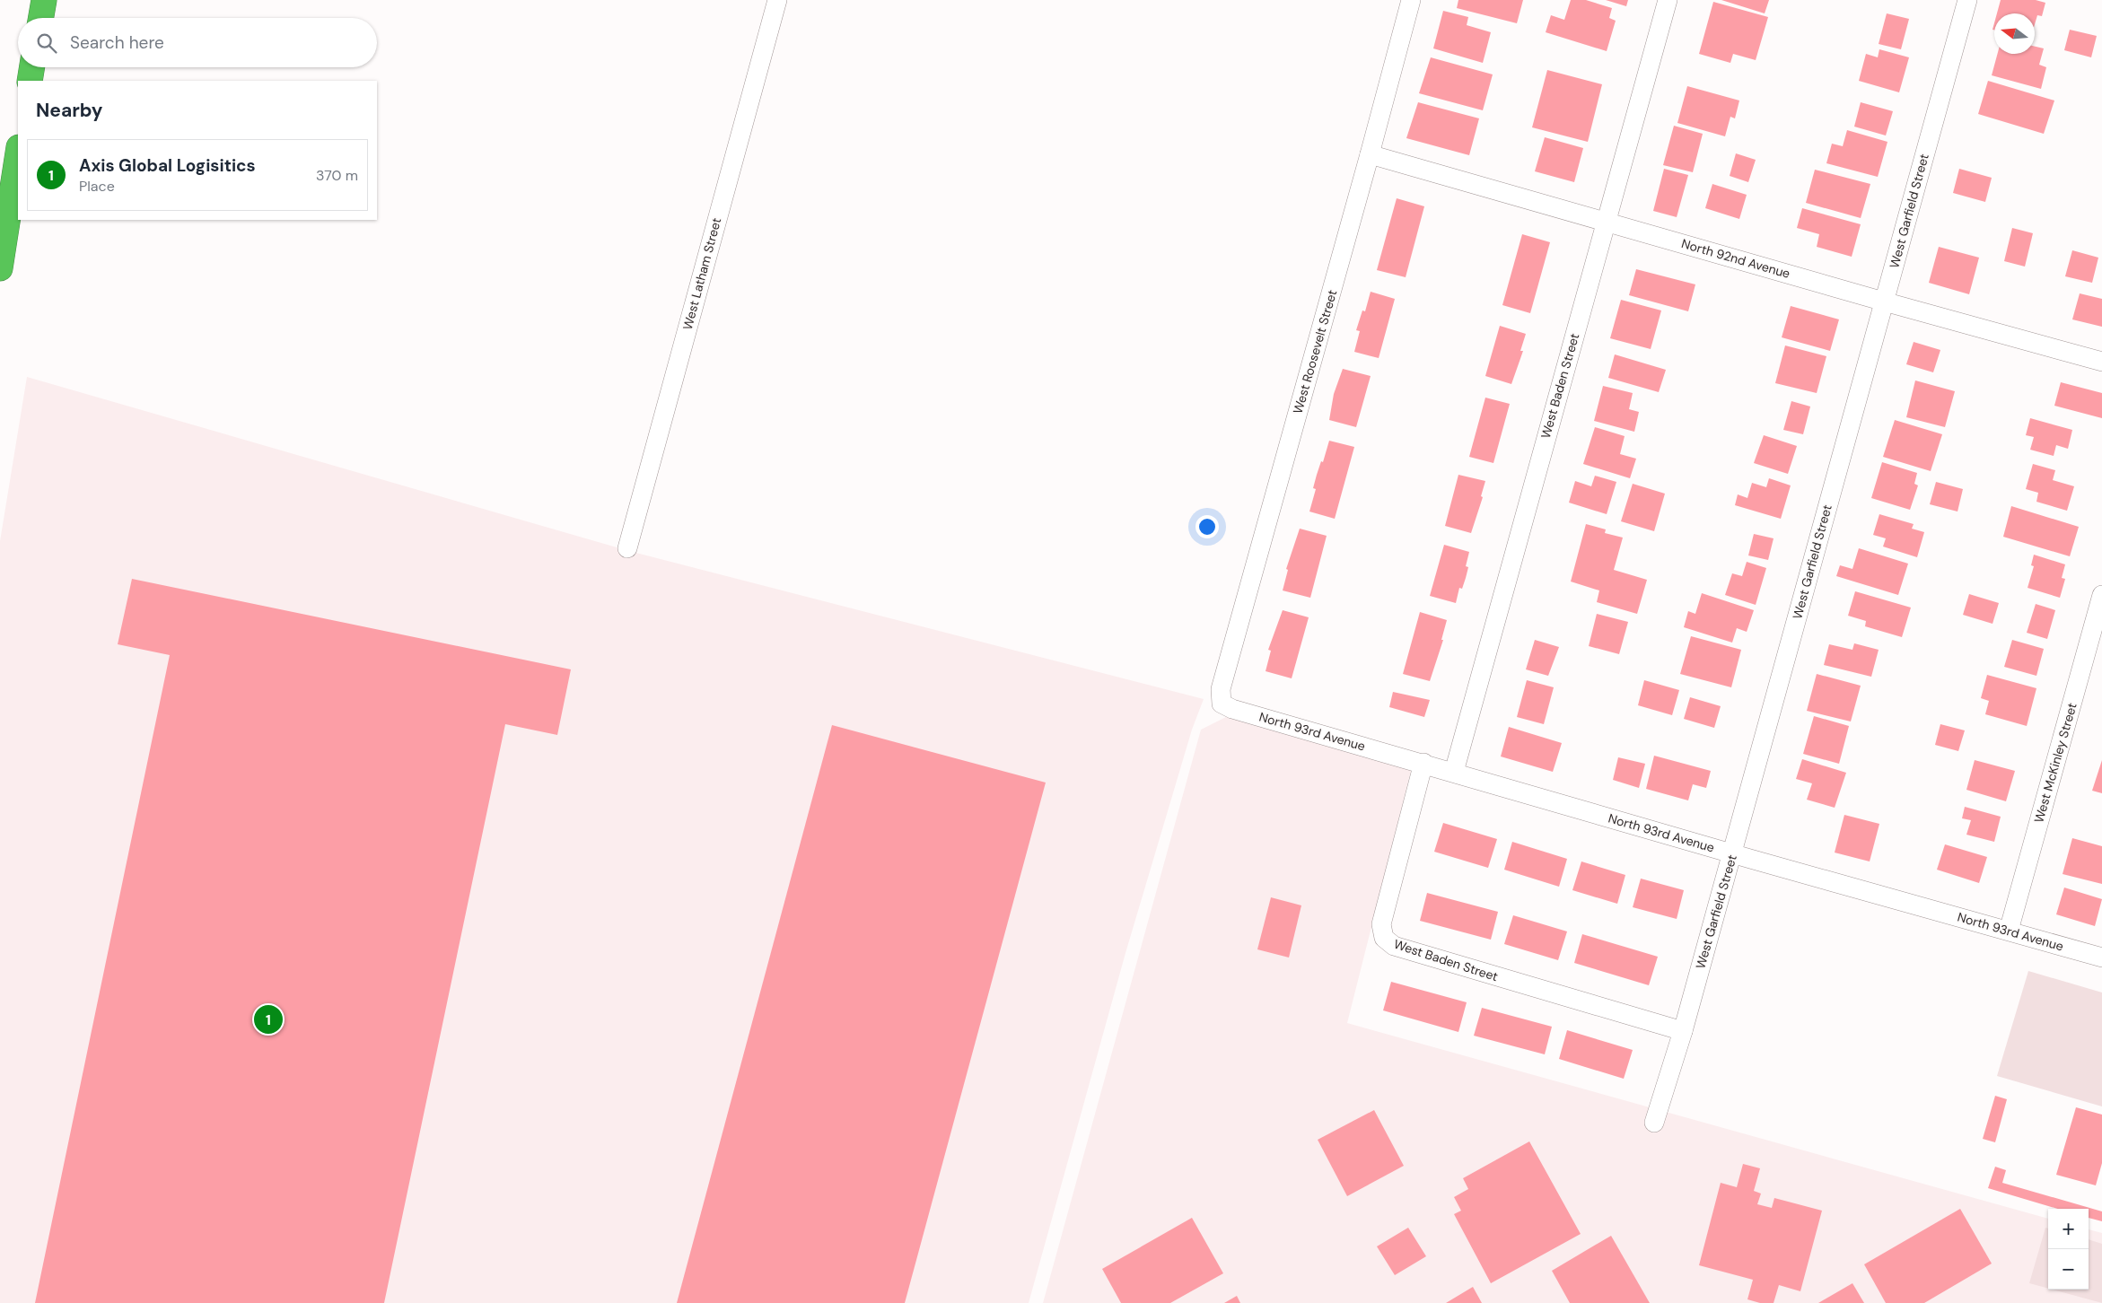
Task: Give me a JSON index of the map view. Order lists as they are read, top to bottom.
{
  "streets": {
    "street": [
      "West Garfield Street",
      "North 92nd Avenue",
      "West Latham Street",
      "West Roosevelt Street",
      "West Baden Street",
      "North 93rd Avenue",
      "West McKinley Street"
    ]
  },
  "crossings": [
    ["West Garfield Street", "North 92nd Avenue"],
    ["West Garfield Street", "West Baden Street"],
    ["West Garfield Street", "North 93rd Avenue"],
    ["North 92nd Avenue", "West Roosevelt Street"],
    ["North 92nd Avenue", "West Baden Street"],
    ["West Roosevelt Street", "North 93rd Avenue"],
    ["West Baden Street", "North 93rd Avenue"],
    ["North 93rd Avenue", "West McKinley Street"]
  ],
  "north": "left",
  "page": {
    "search": "Search here",
    "heading": "Nearby",
    "list": [
      {
        "mark": "1",
        "name": "Axis Global Logisitics",
        "note": "Place",
        "value": "370 m"
      }
    ],
    "pins": "1",
    "map_buttons": ["+", "−"]
  }
}
